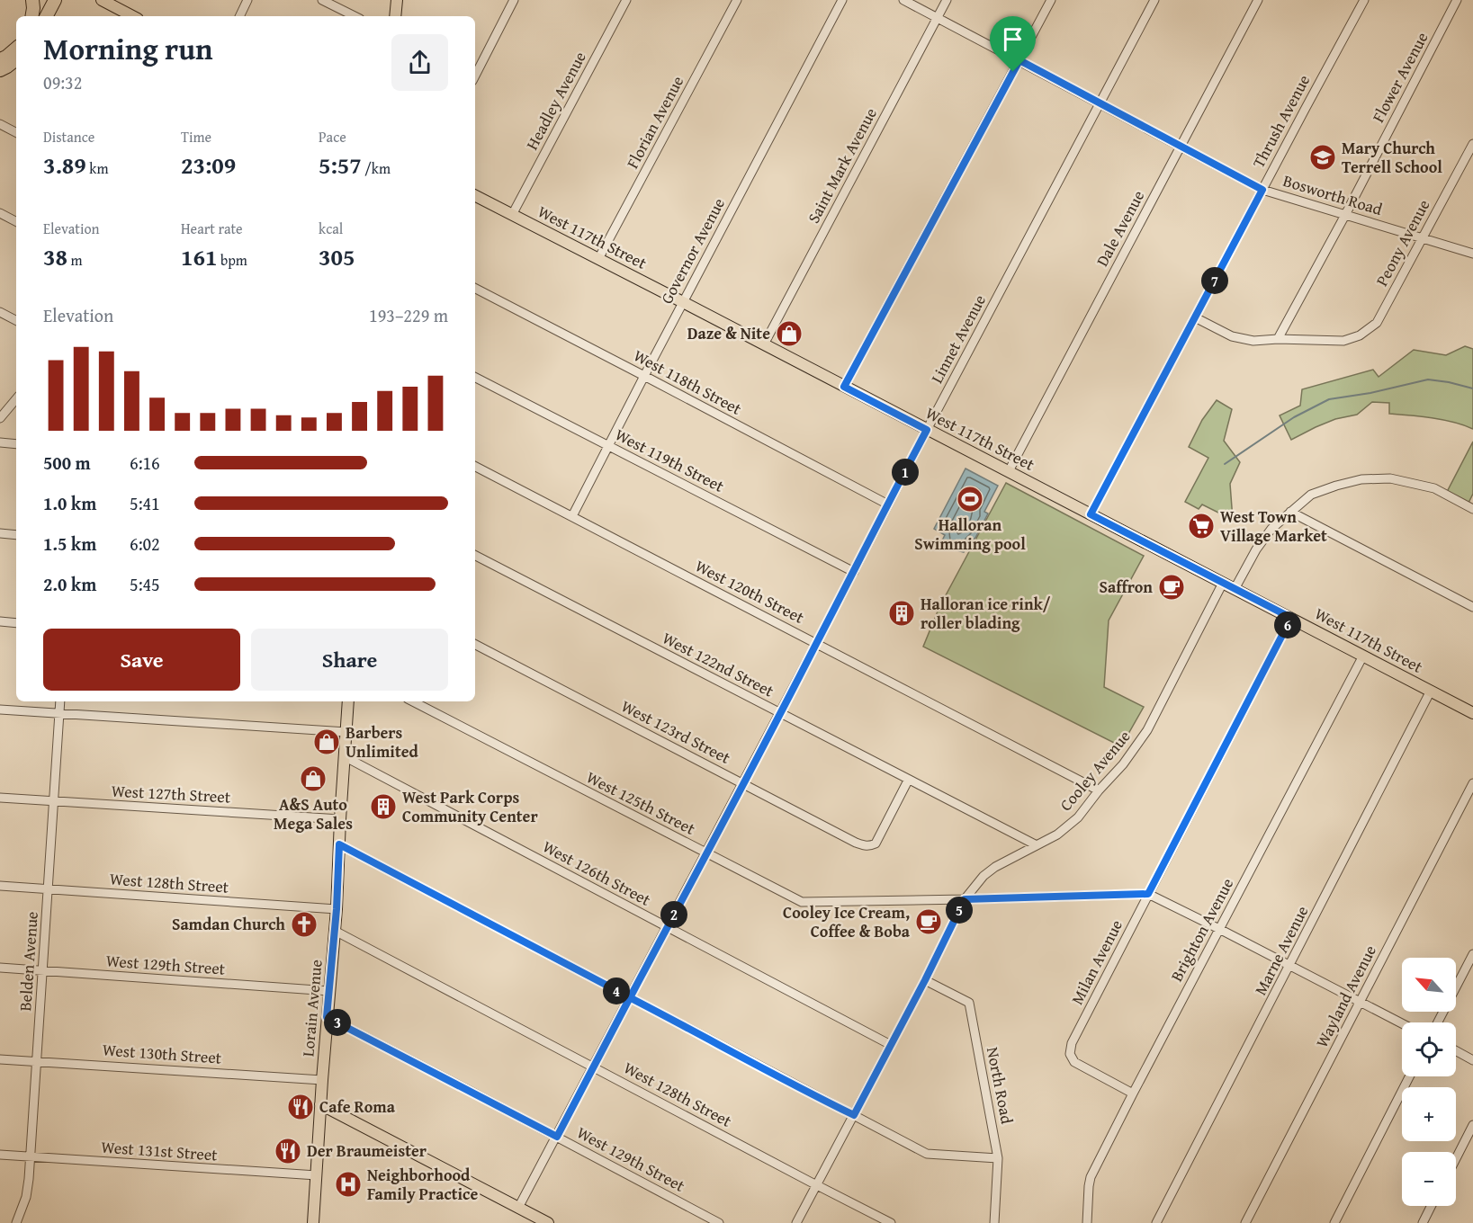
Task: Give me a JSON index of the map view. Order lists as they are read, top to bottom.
{
  "streets": {
    "main road": ["West 117th Street", "Lorain Avenue"],
    "street": [
      "Flower Avenue",
      "Headley Avenue",
      "Thrush Avenue",
      "Florian Avenue",
      "Saint Mark Avenue",
      "Bosworth Road",
      "Dale Avenue",
      "Peony Avenue",
      "Governor Avenue",
      "Linnet Avenue",
      "West 118th Street",
      "West 119th Street",
      "West 120th Street",
      "West 122nd Street",
      "West 123rd Street",
      "Cooley Avenue",
      "West 127th Street",
      "West 125th Street",
      "West 126th Street",
      "West 128th Street",
      "Brighton Avenue",
      "Marne Avenue",
      "Belden Avenue",
      "Milan Avenue",
      "West 129th Street",
      "Wayland Avenue",
      "West 130th Street",
      "North Road",
      "West 131st Street"
    ]
  },
  "crossings": [
    ["Flower Avenue", "Bosworth Road"],
    ["Flower Avenue", "Peony Avenue"],
    ["Headley Avenue", "West 117th Street"],
    ["Thrush Avenue", "Bosworth Road"],
    ["Thrush Avenue", "West 117th Street"],
    ["Florian Avenue", "West 117th Street"],
    ["Saint Mark Avenue", "Bosworth Road"],
    ["Saint Mark Avenue", "West 117th Street"],
    ["Bosworth Road", "Dale Avenue"],
    ["Bosworth Road", "Peony Avenue"],
    ["Bosworth Road", "Linnet Avenue"],
    ["Dale Avenue", "West 117th Street"],
    ["West 117th Street", "Governor Avenue"],
    ["West 117th Street", "Linnet Avenue"],
    ["West 117th Street", "Cooley Avenue"],
    ["West 117th Street", "Brighton Avenue"],
    ["West 117th Street", "Marne Avenue"],
    ["West 117th Street", "Milan Avenue"],
    ["Governor Avenue", "West 118th Street"],
    ["Governor Avenue", "West 119th Street"],
    ["Governor Avenue", "West 120th Street"],
    ["Linnet Avenue", "West 118th Street"],
    ["Linnet Avenue", "West 119th Street"],
    ["Linnet Avenue", "West 120th Street"],
    ["Linnet Avenue", "West 122nd Street"],
    ["Linnet Avenue", "West 123rd Street"],
    ["Linnet Avenue", "West 125th Street"],
    ["Linnet Avenue", "West 126th Street"],
    ["Linnet Avenue", "West 128th Street"],
    ["Linnet Avenue", "West 129th Street"],
    ["West 120th Street", "Cooley Avenue"],
    ["West 122nd Street", "West 123rd Street"],
    ["West 122nd Street", "Cooley Avenue"],
    ["Cooley Avenue", "West 125th Street"],
    ["Cooley Avenue", "West 126th Street"],
    ["Cooley Avenue", "West 128th Street"],
    ["Cooley Avenue", "North Road"],
    ["West 127th Street", "Belden Avenue"],
    ["West 127th Street", "Lorain Avenue"],
    ["West 125th Street", "Milan Avenue"],
    ["West 126th Street", "Lorain Avenue"],
    ["West 128th Street", "Belden Avenue"],
    ["West 128th Street", "Lorain Avenue"],
    ["Brighton Avenue", "Milan Avenue"],
    ["Belden Avenue", "West 129th Street"],
    ["Belden Avenue", "West 130th Street"],
    ["Belden Avenue", "West 131st Street"],
    ["West 129th Street", "Lorain Avenue"],
    ["Lorain Avenue", "West 130th Street"],
    ["Lorain Avenue", "West 131st Street"]
  ],
  "places": {
    "school or university": ["Mary Church Terrell School"],
    "shop": ["Daze & Nite", "Barbers Unlimited", "A&S Auto Mega Sales"],
    "sports": ["Halloran Swimming pool"],
    "supermarket": ["West Town Village Market"],
    "cafe": ["Saffron", "Cooley Ice Cream, Coffee & Boba"],
    "building": ["Halloran ice rink/ roller blading", "West Park Corps Community Center"],
    "church": ["Samdan Church"],
    "restaurant": ["Cafe Roma", "Der Braumeister"],
    "hospital": ["Neighborhood Family Practice"]
  },
  "north": "top left",
  "page": {
    "heading": ["Morning run", "09:32"],
    "stats": [
      ["Distance", "3.89 km"],
      ["Time", "23:09"],
      ["Pace", "5:57 /km"],
      ["Elevation", "38 m"],
      ["Heart rate", "161 bpm"],
      ["kcal", "305"]
    ],
    "pins": [
      "7",
      "1",
      "6",
      "5",
      "2",
      "4",
      "3"
    ],
    "chart": ["Elevation", "193–229 m"],
    "list": [
      {
        "name": "500 m",
        "note": "6:16"
      },
      {
        "name": "1.0 km",
        "note": "5:41"
      },
      {
        "name": "1.5 km",
        "note": "6:02"
      },
      {
        "name": "2.0 km",
        "note": "5:45"
      }
    ],
    "buttons": ["Save", "Share"],
    "map_buttons": ["+", "−"]
  }
}
